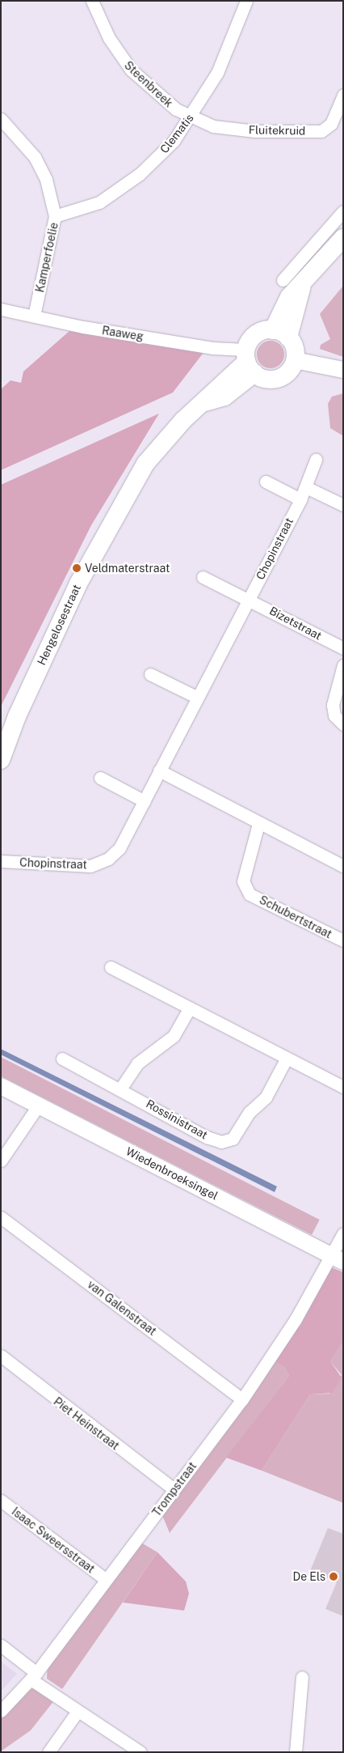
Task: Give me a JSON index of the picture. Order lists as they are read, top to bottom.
{
  "streets": {
    "main road": ["Hengelosestraat"],
    "street": [
      "Steenbreek",
      "Fluitekruid",
      "Clematis",
      "Kamperfoelie",
      "Raaweg",
      "Chopinstraat",
      "Bizetstraat",
      "Schubertstraat",
      "Rossinistraat",
      "Wiedenbroeksingel",
      "van Galenstraat",
      "Piet Heinstraat",
      "Trompstraat",
      "Isaac Sweersstraat"
    ]
  },
  "crossings": [
    ["Steenbreek", "Fluitekruid"],
    ["Steenbreek", "Clematis"],
    ["Fluitekruid", "Clematis"],
    ["Clematis", "Kamperfoelie"],
    ["Kamperfoelie", "Raaweg"],
    ["Raaweg", "Hengelosestraat"],
    ["Chopinstraat", "Bizetstraat"],
    ["Wiedenbroeksingel", "Trompstraat"],
    ["van Galenstraat", "Trompstraat"],
    ["Piet Heinstraat", "Trompstraat"],
    ["Trompstraat", "Isaac Sweersstraat"]
  ],
  "places": ["Veldmaterstraat", "De Els"]
}
